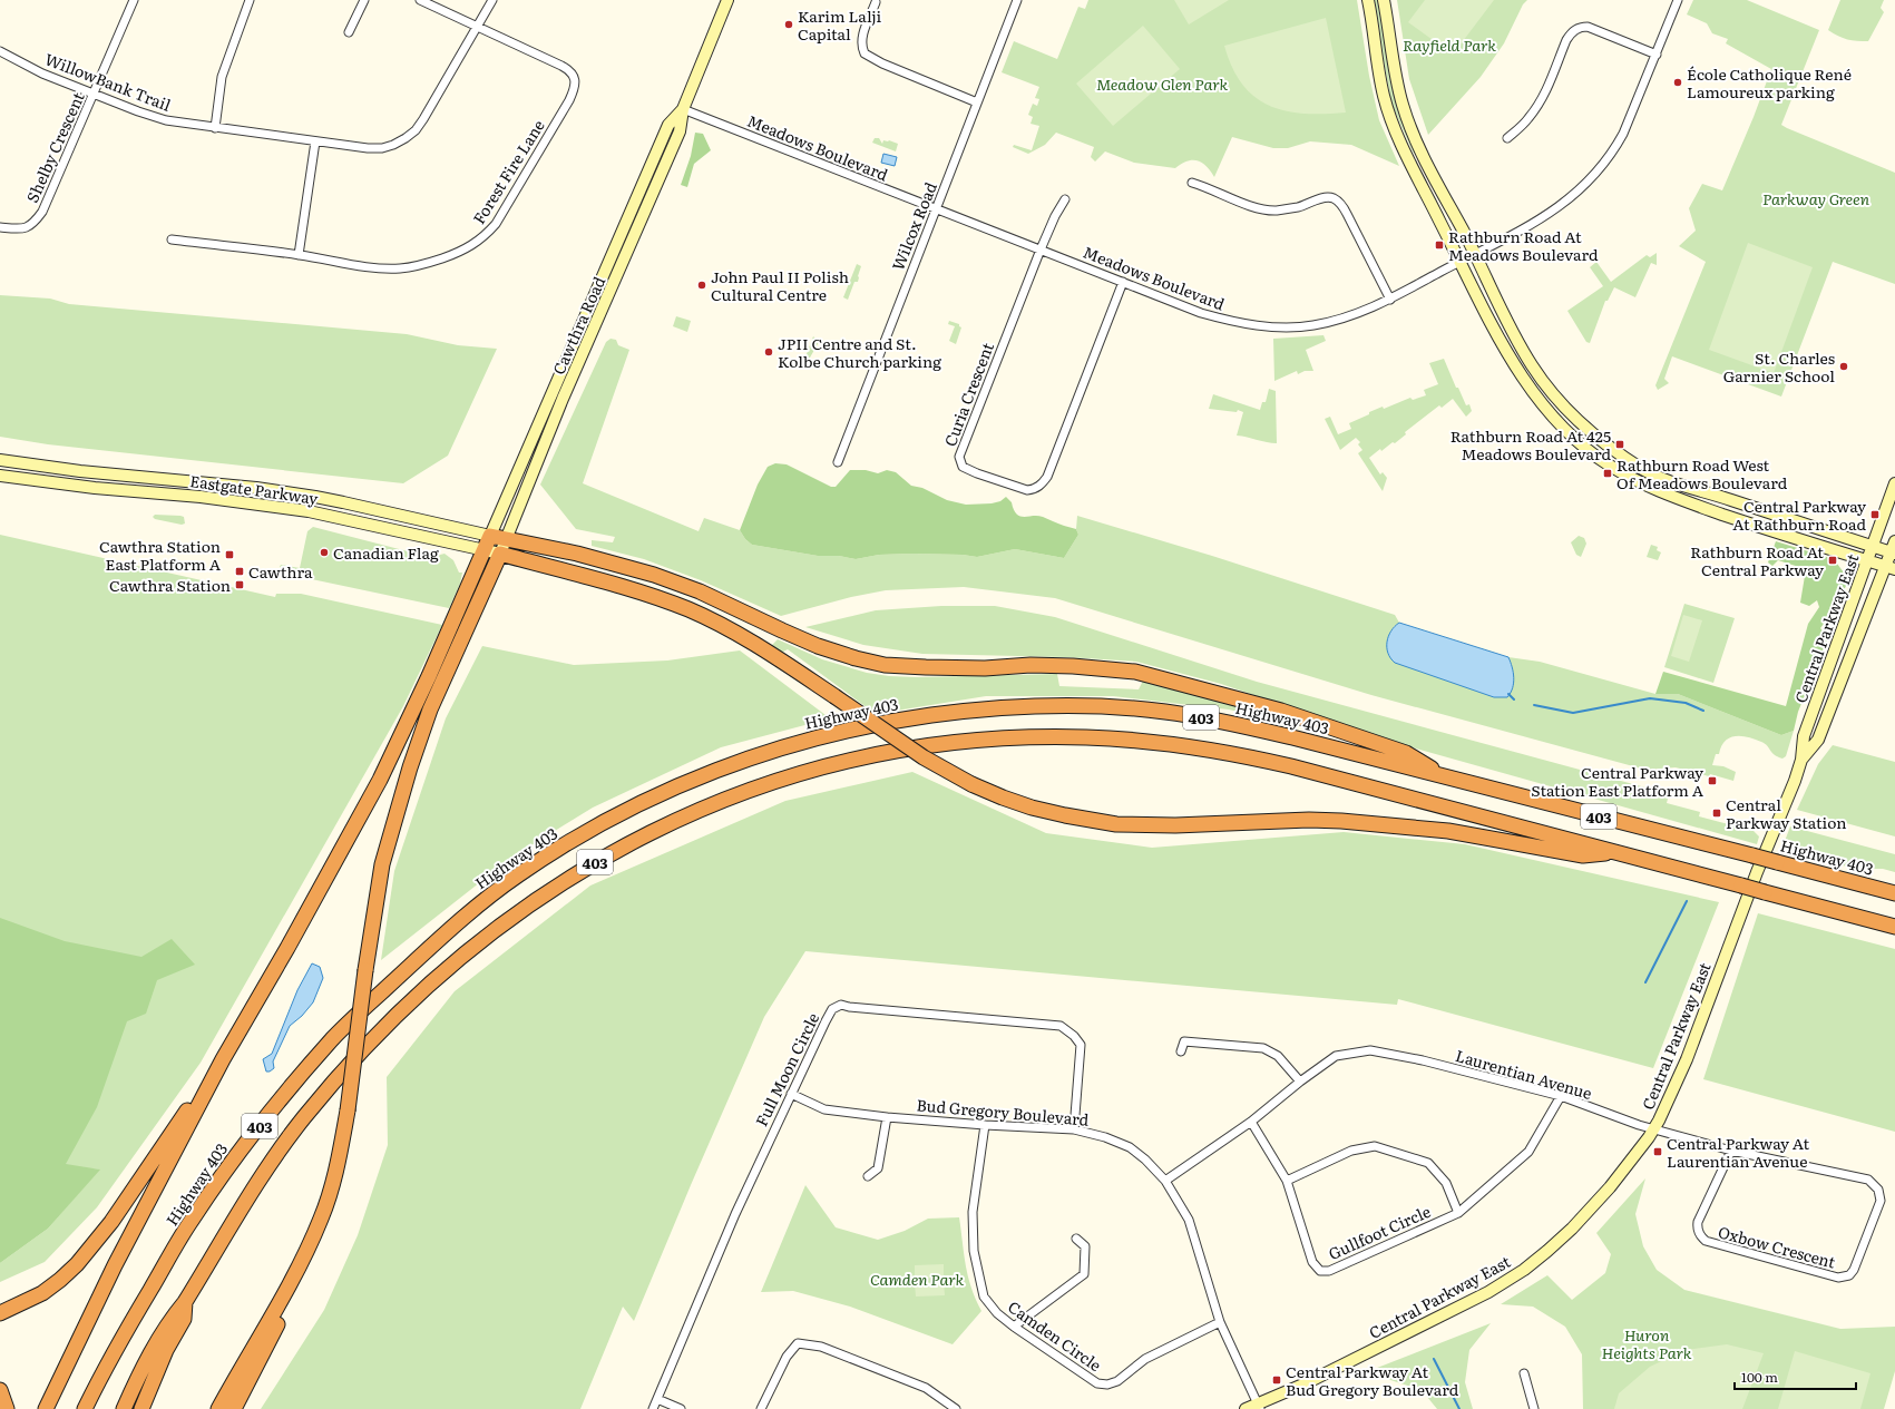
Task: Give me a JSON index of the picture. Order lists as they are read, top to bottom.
{
  "streets": {
    "highway": ["Highway 403", "403"],
    "street": [
      "WillowBank Trail",
      "Shelby Crescent",
      "Meadows Boulevard",
      "Forest Fire Lane",
      "Wilcox Road",
      "Cawthra Road",
      "Curia Crescent",
      "Eastgate Parkway",
      "Central Parkway East",
      "Full Moon Circle",
      "Laurentian Avenue",
      "Bud Gregory Boulevard",
      "Gullfoot Circle",
      "Oxbow Crescent",
      "Camden Circle"
    ]
  },
  "crossings": [
    ["WillowBank Trail", "Shelby Crescent"],
    ["Meadows Boulevard", "Wilcox Road"],
    ["Meadows Boulevard", "Cawthra Road"],
    ["Meadows Boulevard", "Curia Crescent"],
    ["Cawthra Road", "Eastgate Parkway"],
    ["Central Parkway East", "Laurentian Avenue"],
    ["Central Parkway East", "Bud Gregory Boulevard"],
    ["Full Moon Circle", "Bud Gregory Boulevard"],
    ["Laurentian Avenue", "Bud Gregory Boulevard"],
    ["Laurentian Avenue", "Gullfoot Circle"],
    ["Laurentian Avenue", "Oxbow Crescent"],
    ["Bud Gregory Boulevard", "Camden Circle"]
  ],
  "parks": [
    "Rayfield Park",
    "Meadow Glen Park",
    "Parkway Green",
    "Camden Park",
    "Huron Heights Park"
  ],
  "places": {
    "other": [
      "Karim Lalji Capital",
      "École Catholique René Lamoureux parking",
      "John Paul II Polish Cultural Centre",
      "JPII Centre and St. Kolbe Church parking",
      "St. Charles Garnier School",
      "Canadian Flag"
    ],
    "transit": [
      "Rathburn Road At Meadows Boulevard",
      "Rathburn Road At 425 Meadows Boulevard",
      "Rathburn Road West Of Meadows Boulevard",
      "Central Parkway At Rathburn Road",
      "Cawthra Station East Platform A",
      "Rathburn Road At Central Parkway",
      "Cawthra",
      "Cawthra Station",
      "Central Parkway Station East Platform A",
      "Central Parkway Station",
      "Central Parkway At Laurentian Avenue",
      "Central Parkway At Bud Gregory Boulevard"
    ]
  },
  "scale_bar": "100 m"
}
